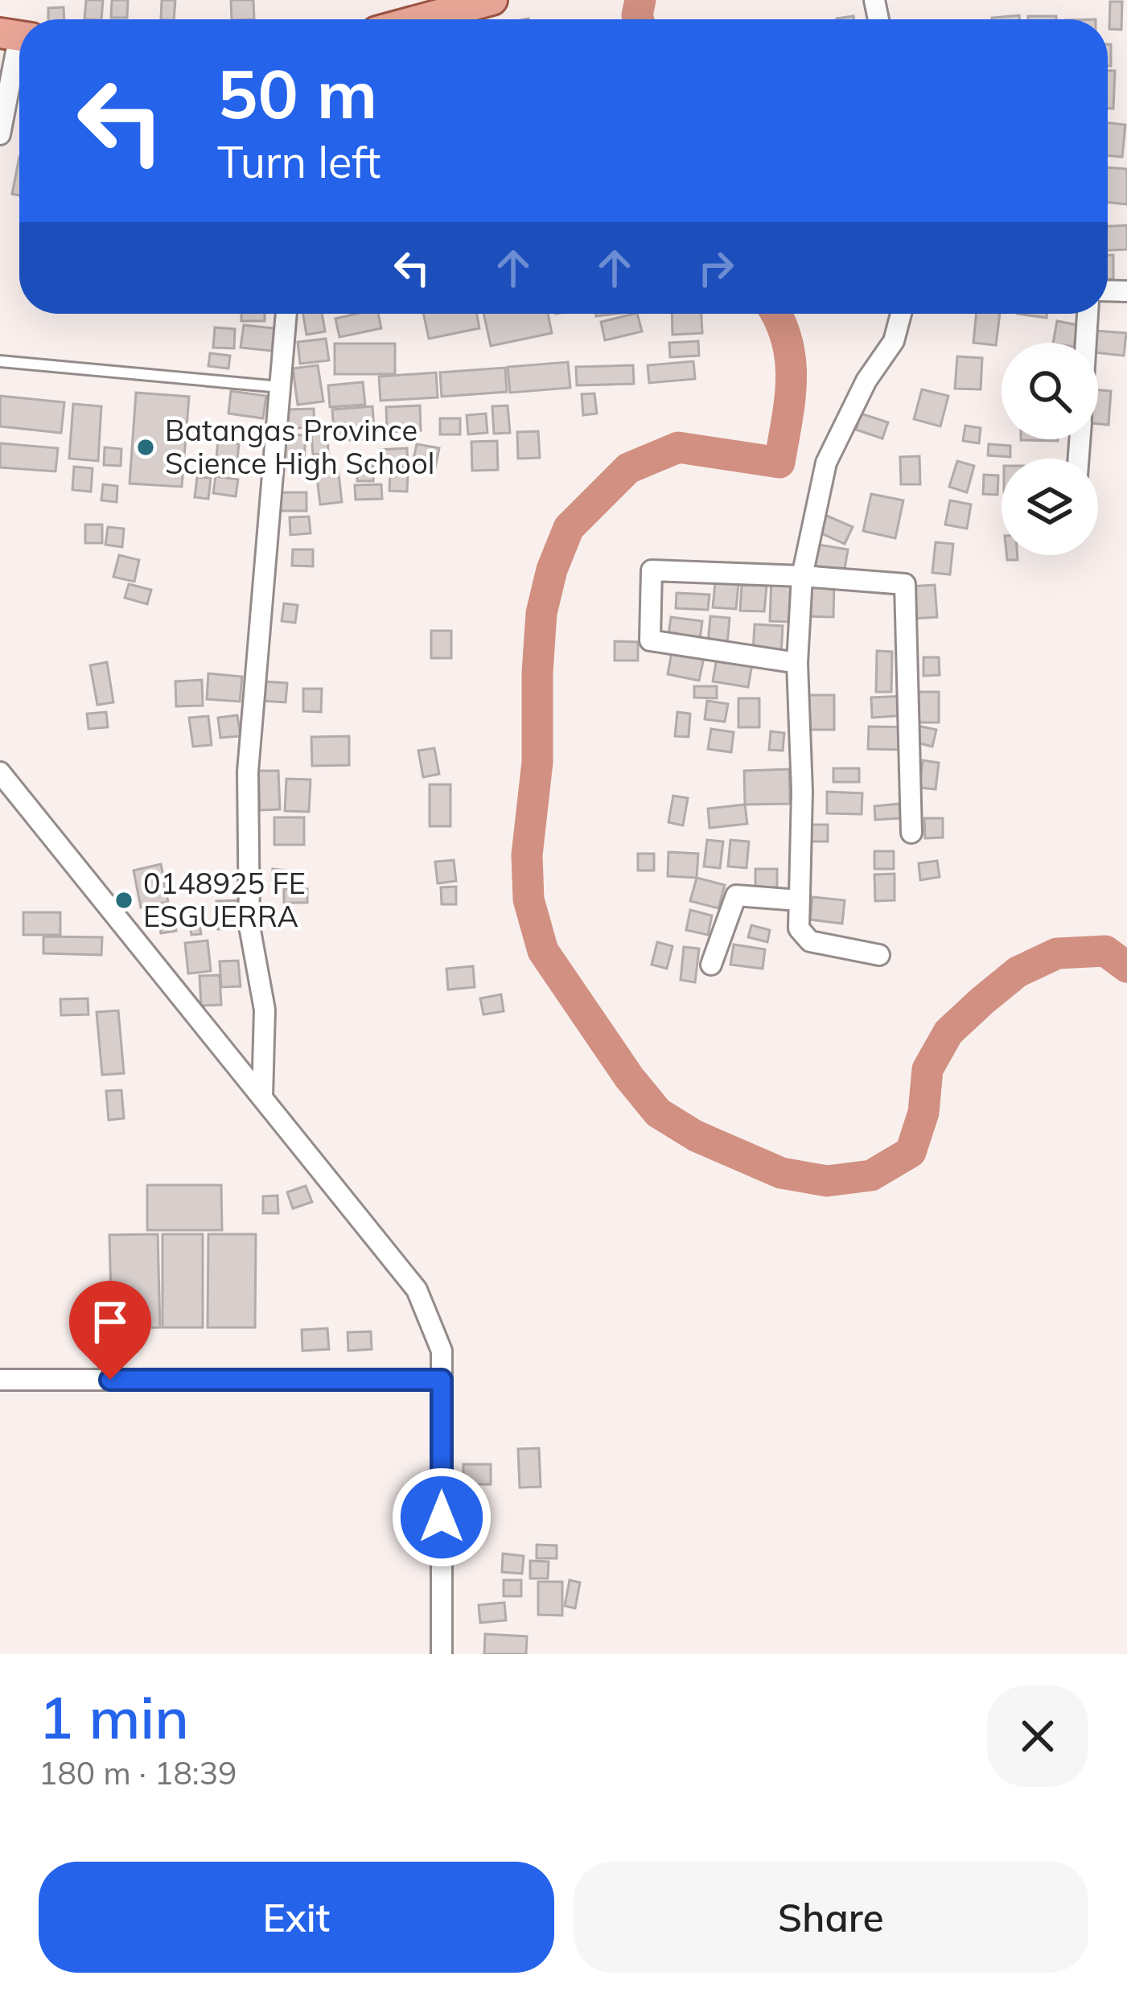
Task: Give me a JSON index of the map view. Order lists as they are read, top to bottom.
{
  "places": ["Batangas Province Science High School", "0148925 FE ESGUERRA"],
  "page": {
    "turn": ["50 m", "Turn left"],
    "heading": ["1 min", "180 m · 18:39"],
    "buttons": ["Exit", "Share"]
  }
}
